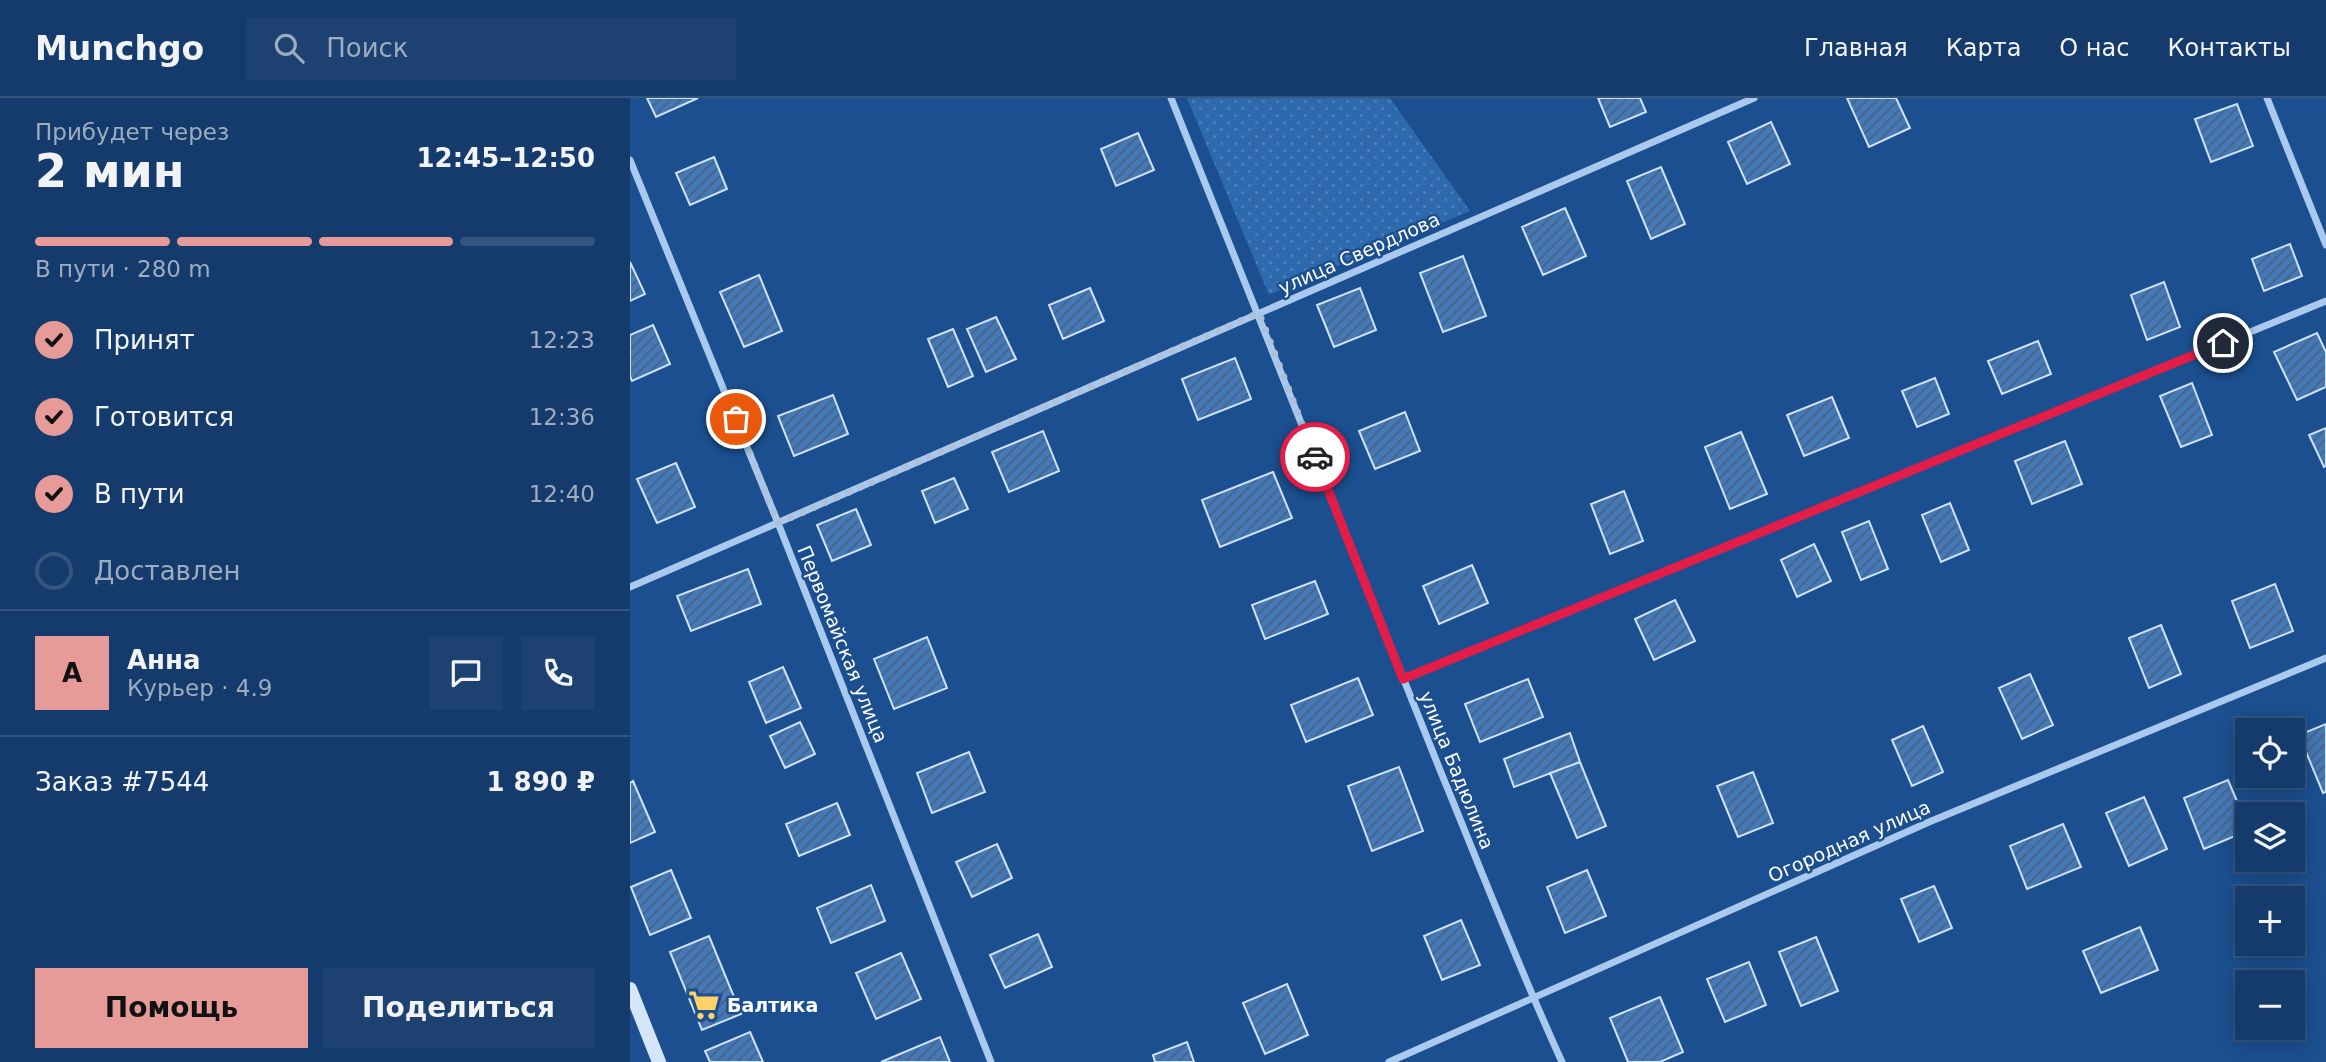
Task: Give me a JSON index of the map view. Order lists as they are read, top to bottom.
{
  "streets": {
    "street": [
      "улица Свердлова",
      "Первомайская улица",
      "улица Бадюлина",
      "Огородная улица"
    ]
  },
  "crossings": [
    ["улица Свердлова", "Первомайская улица"],
    ["улица Свердлова", "улица Бадюлина"],
    ["улица Бадюлина", "Огородная улица"]
  ],
  "places": {
    "supermarket": ["Балтика"]
  },
  "page": {
    "header": "Munchgo",
    "search": "Поиск",
    "nav": [
      "Главная",
      "Карта",
      "О нас",
      "Контакты"
    ],
    "heading": ["2 мин", "Прибудет через", "12:45–12:50"],
    "panel": [
      "Анна",
      "Курьер · 4.9",
      "Заказ #7544",
      "1 890 ₽"
    ],
    "bar": "В пути · 280 m",
    "list": [
      ["Принят", "12:23"],
      ["Готовится", "12:36"],
      ["В пути", "12:40"],
      "Доставлен"
    ],
    "round": "А",
    "map_buttons": ["+", "−"],
    "buttons": ["Помощь", "Поделиться"]
  }
}
